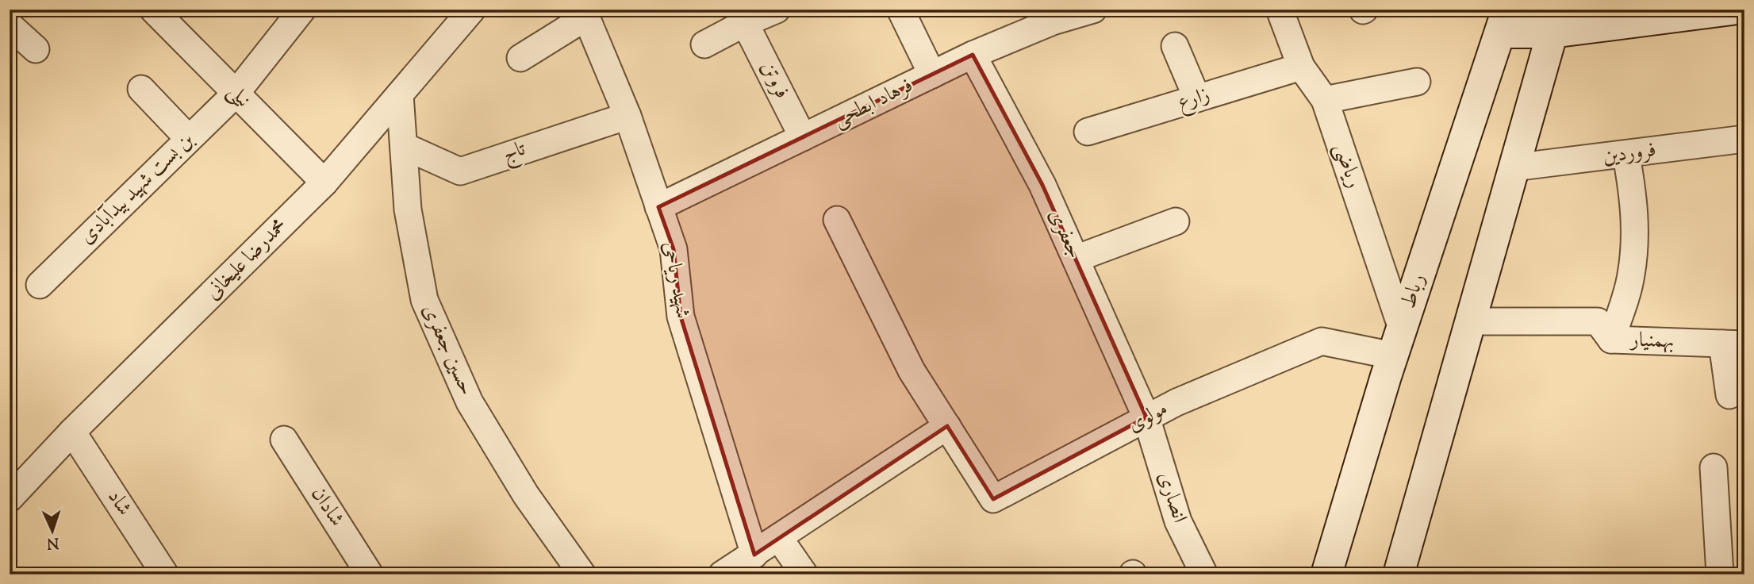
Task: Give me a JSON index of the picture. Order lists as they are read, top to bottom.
{
  "streets": {
    "main road": ["رباط"],
    "street": [
      "فروتن",
      "نیلی",
      "زارع",
      "فرهاد ابطحی",
      "تاج",
      "فروردین",
      "ریاضی",
      "بن بست شهید بیدآبادی",
      "جعفری",
      "محمدرضا علیخانی",
      "شهید ریاحی",
      "بهمنیار",
      "حسین جعفری",
      "مولوی",
      "انصاری",
      "شاد",
      "شادان"
    ]
  },
  "crossings": [
    ["فروتن", "فرهاد ابطحی"],
    ["نیلی", "بن بست شهید بیدآبادی"],
    ["نیلی", "محمدرضا علیخانی"],
    ["زارع", "ریاضی"],
    ["فرهاد ابطحی", "جعفری"],
    ["فرهاد ابطحی", "شهید ریاحی"],
    ["تاج", "شهید ریاحی"],
    ["تاج", "حسین جعفری"],
    ["ریاضی", "رباط"],
    ["ریاضی", "مولوی"],
    ["جعفری", "مولوی"],
    ["جعفری", "انصاری"],
    ["محمدرضا علیخانی", "حسین جعفری"],
    ["محمدرضا علیخانی", "شاد"],
    ["رباط", "مولوی"],
    ["مولوی", "انصاری"]
  ],
  "north": "bottom"
}
